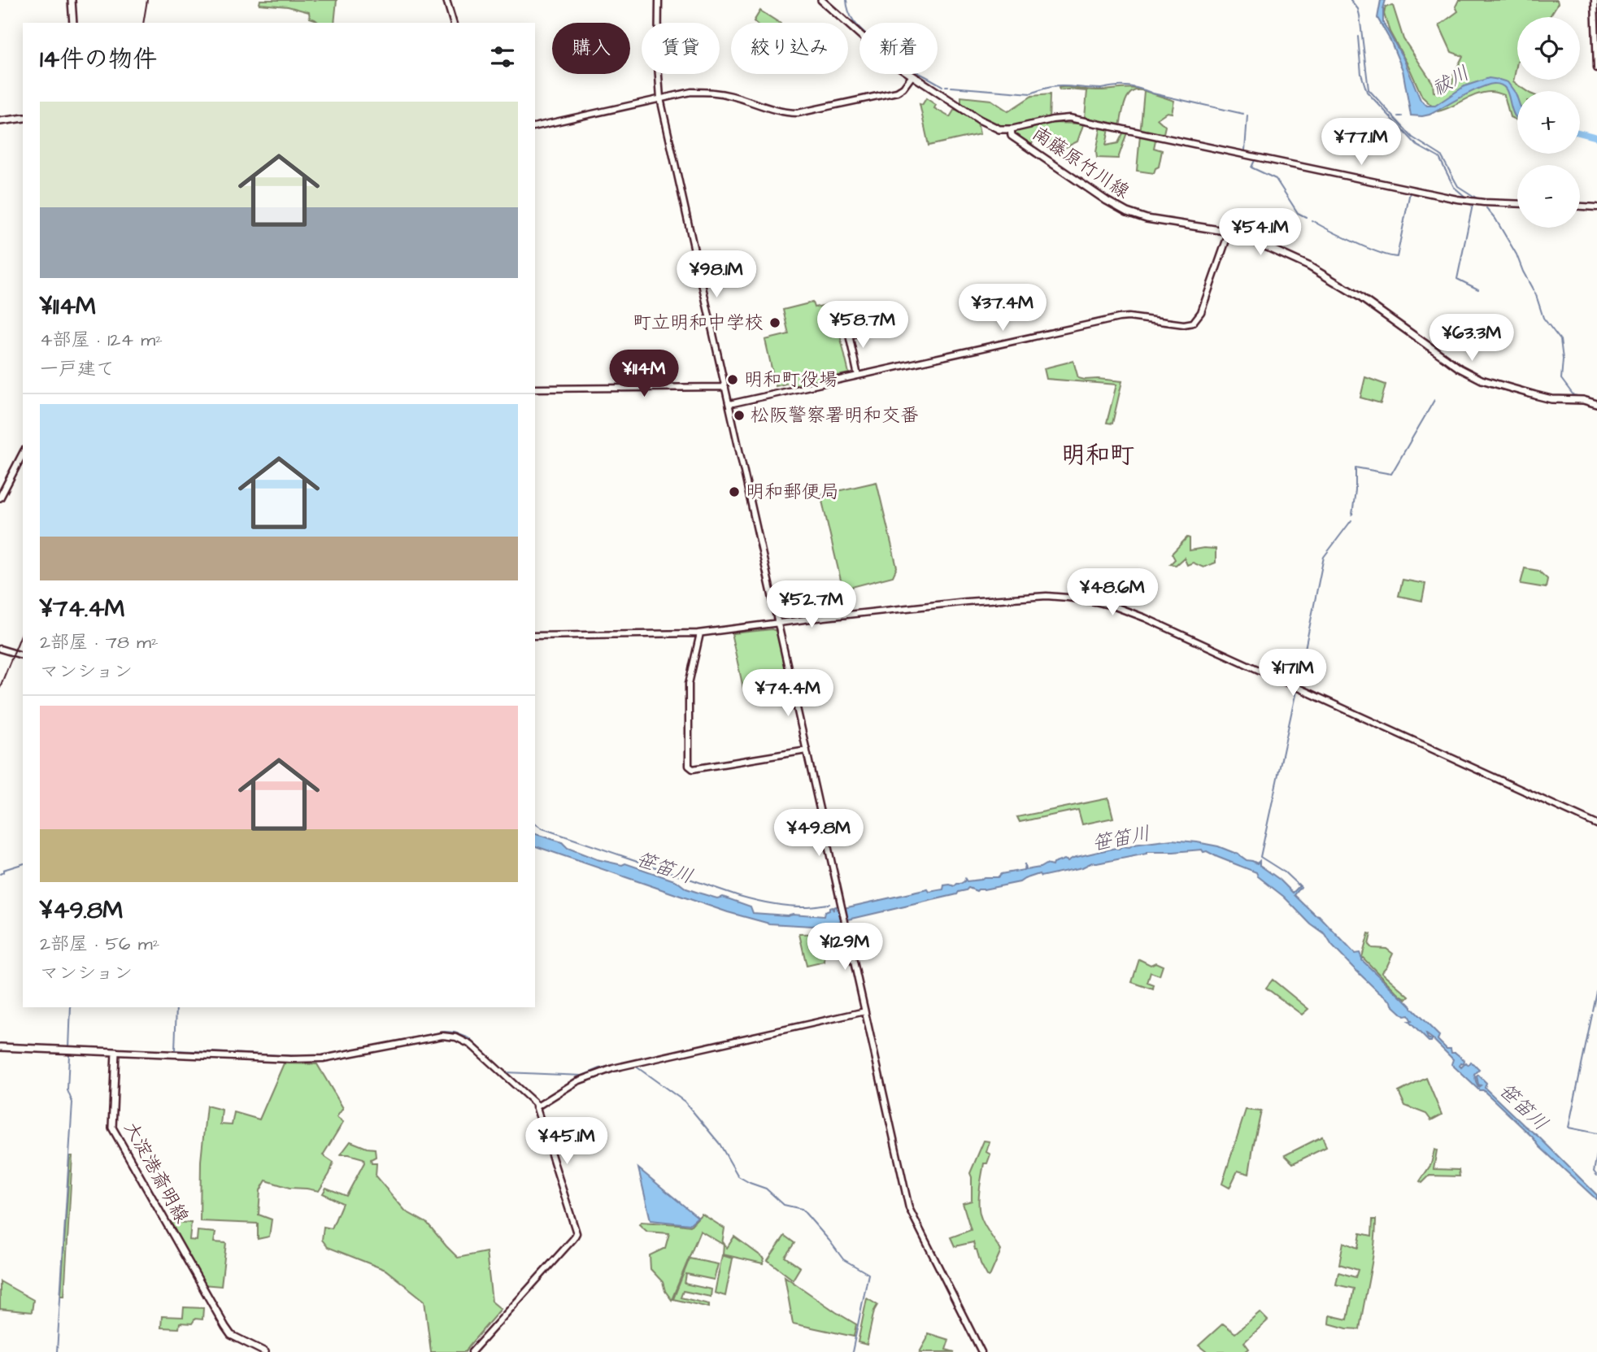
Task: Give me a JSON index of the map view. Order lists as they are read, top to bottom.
{
  "streets": {
    "main road": ["南藤原竹川線", "大淀港斎明線"]
  },
  "districts": ["明和町"],
  "water": ["祓川", "笹笛川"],
  "places": [
    "町立明和中学校",
    "明和町役場",
    "松阪警察署明和交番",
    "明和郵便局"
  ],
  "page": {
    "map_buttons": ["+", "−"],
    "chip": [
      "購入",
      "賃貸",
      "絞り込み",
      "新着"
    ],
    "heading": "14件の物件",
    "list": [
      {
        "name": "¥114M",
        "note": "4部屋 · 124 m² · 一戸建て"
      },
      {
        "name": "¥74.4M",
        "note": "2部屋 · 78 m² · マンション"
      },
      {
        "name": "¥49.8M",
        "note": "2部屋 · 56 m² · マンション"
      }
    ],
    "price": [
      "¥77.1M",
      "¥54.1M",
      "¥98.1M",
      "¥37.4M",
      "¥58.7M",
      "¥63.3M",
      "¥114M",
      "¥48.6M",
      "¥52.7M",
      "¥171M",
      "¥74.4M",
      "¥49.8M",
      "¥129M",
      "¥45.1M"
    ]
  }
}
